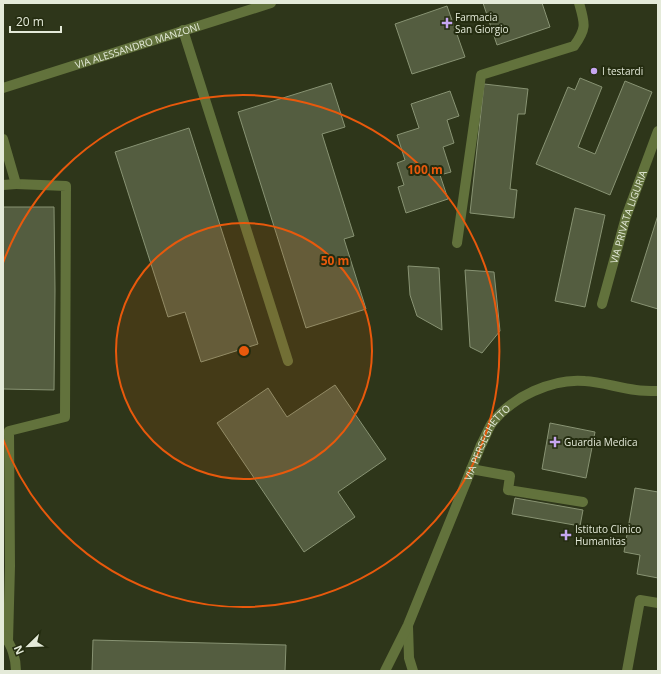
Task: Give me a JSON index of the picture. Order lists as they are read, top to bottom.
{
  "streets": {
    "street": ["VIA ALESSANDRO MANZONI", "VIA PRIVATA LIGURIA", "VIA PERSEGHETTO"]
  },
  "places": {
    "health": ["Farmacia San Giorgio", "Guardia Medica", "Istituto Clinico Humanitas"],
    "other": ["I testardi"]
  },
  "scale_bar": "20 m",
  "north": "bottom left",
  "rings": ["100 m", "50 m"]
}
